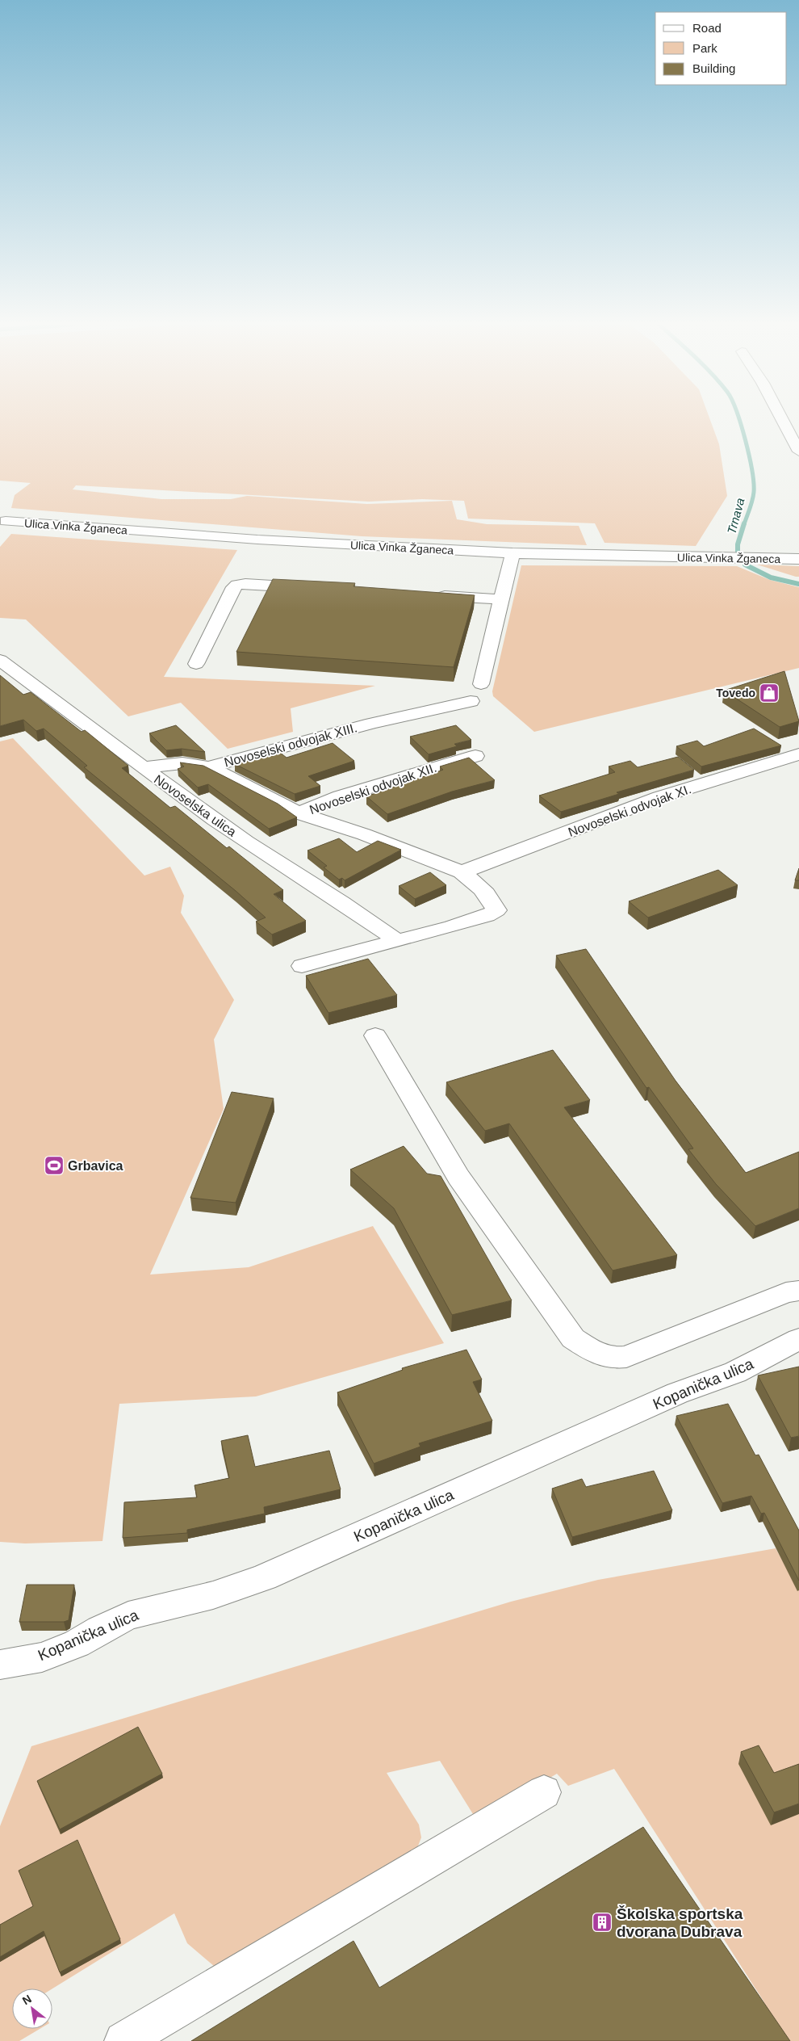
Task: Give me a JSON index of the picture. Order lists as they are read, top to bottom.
{
  "streets": {
    "street": [
      "Ulica Vinka Žganeca",
      "Novoselski odvojak XIII.",
      "Novoselski odvojak XII.",
      "Novoselska ulica",
      "Novoselski odvojak XI.",
      "Kopanička ulica"
    ]
  },
  "crossings": [
    ["Novoselski odvojak XIII.", "Novoselski odvojak XII."],
    ["Novoselski odvojak XII.", "Novoselski odvojak XI."]
  ],
  "water": ["Trnava"],
  "places": {
    "shop": ["Tovedo"],
    "sports": ["Grbavica"],
    "building": ["Školska sportska dvorana Dubrava"]
  },
  "legend": ["Road", "Park", "Building"],
  "north": "top left"
}
